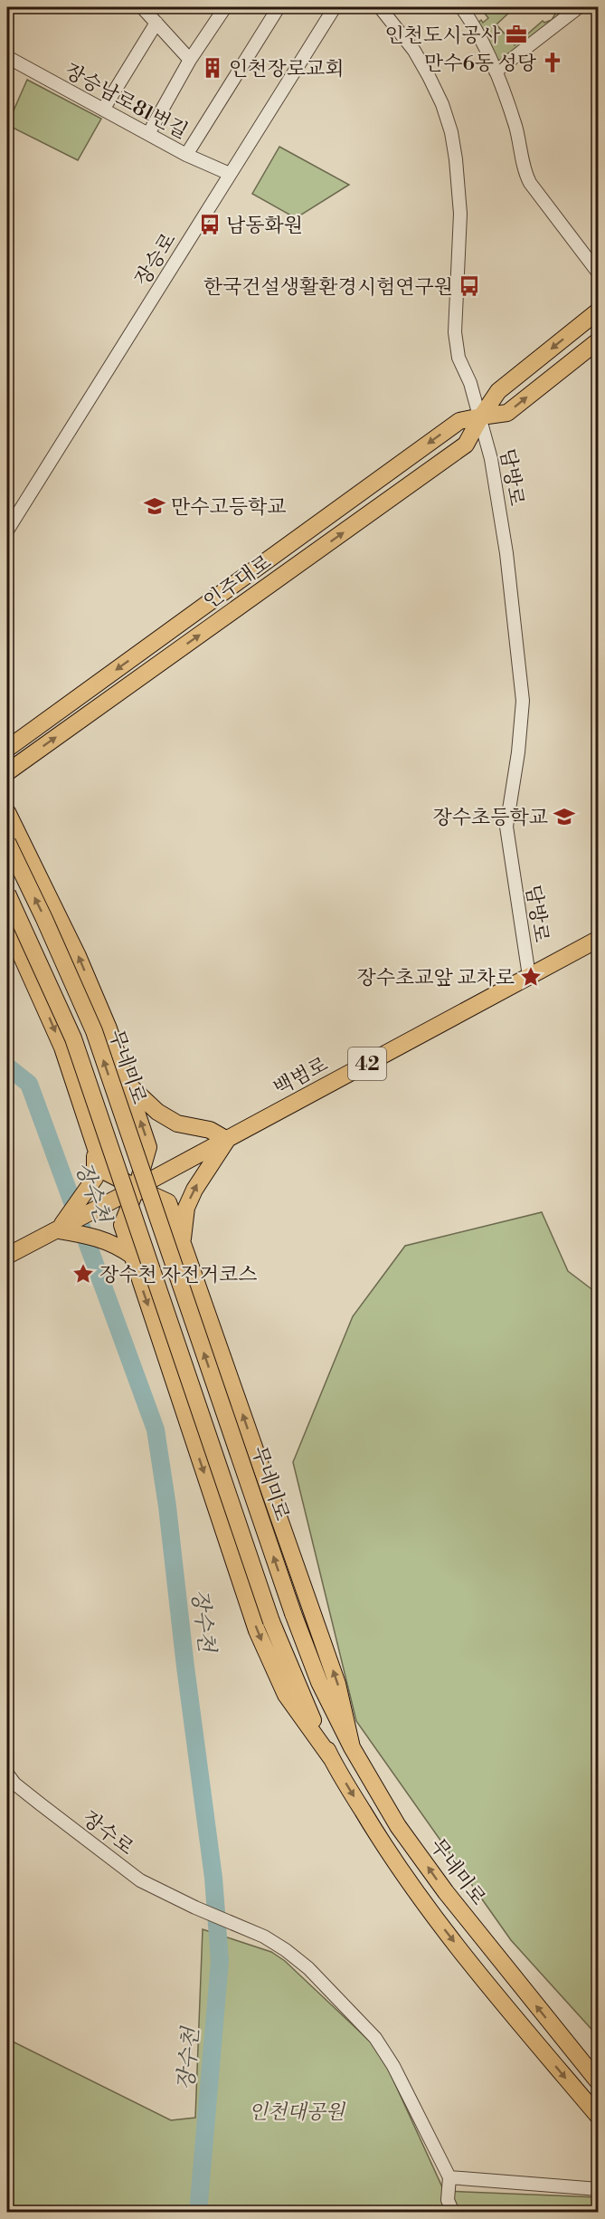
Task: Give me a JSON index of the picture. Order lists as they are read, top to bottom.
{
  "streets": {
    "main road": [
      "인주대로",
      "42",
      "무네미로",
      "백범로"
    ],
    "street": [
      "장승남로81번길",
      "장승로",
      "담방로",
      "장수로"
    ]
  },
  "crossings": [
    ["장승남로81번길", "장승로"],
    ["담방로", "인주대로"],
    ["담방로", "백범로"],
    ["42", "백범로"]
  ],
  "water": ["장수천"],
  "parks": ["인천대공원"],
  "places": {
    "office": ["인천도시공사"],
    "church": ["만수6동 성당"],
    "building": ["인천장로교회"],
    "bus stop": ["남동화원", "한국건설생활환경시험연구원"],
    "school or university": ["만수고등학교", "장수초등학교"],
    "place": ["장수초교앞 교차로", "장수천 자전거코스"]
  }
}
